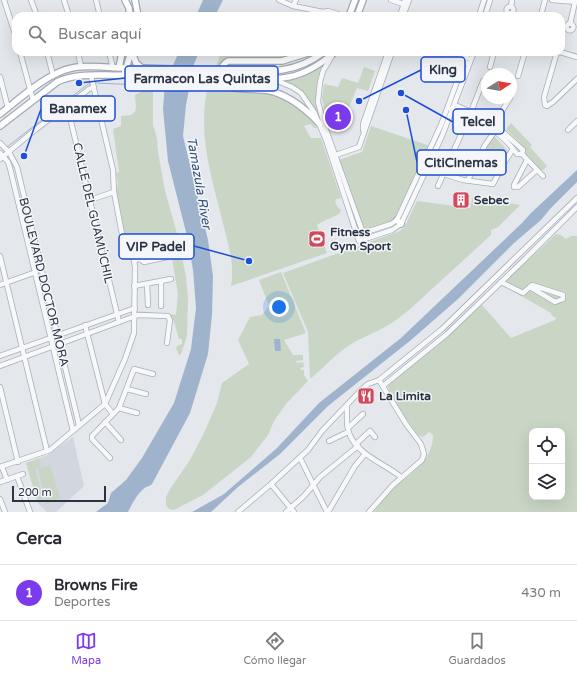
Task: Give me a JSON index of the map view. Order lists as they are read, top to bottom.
{
  "streets": {
    "street": ["CALLE DEL GUAMÚCHIL", "BOULEVARD DOCTOR MORA"]
  },
  "water": ["Tamazula River"],
  "places": {
    "other": [
      "Farmacon Las Quintas",
      "Telcel",
      "King",
      "CitiCinemas",
      "Banamex",
      "VIP Padel"
    ],
    "building": ["Sebec"],
    "sports": ["Fitness Gym Sport"],
    "restaurant": ["La Limita"]
  },
  "scale_bar": "200 m",
  "north": "right",
  "page": {
    "search": "Buscar aquí",
    "pins": "1",
    "scale": "200 m",
    "heading": "Cerca",
    "list": [
      {
        "mark": "1",
        "name": "Browns Fire",
        "note": "Deportes",
        "value": "430 m"
      }
    ],
    "nav": ["Mapa", "Cómo llegar", "Guardados"]
  }
}
